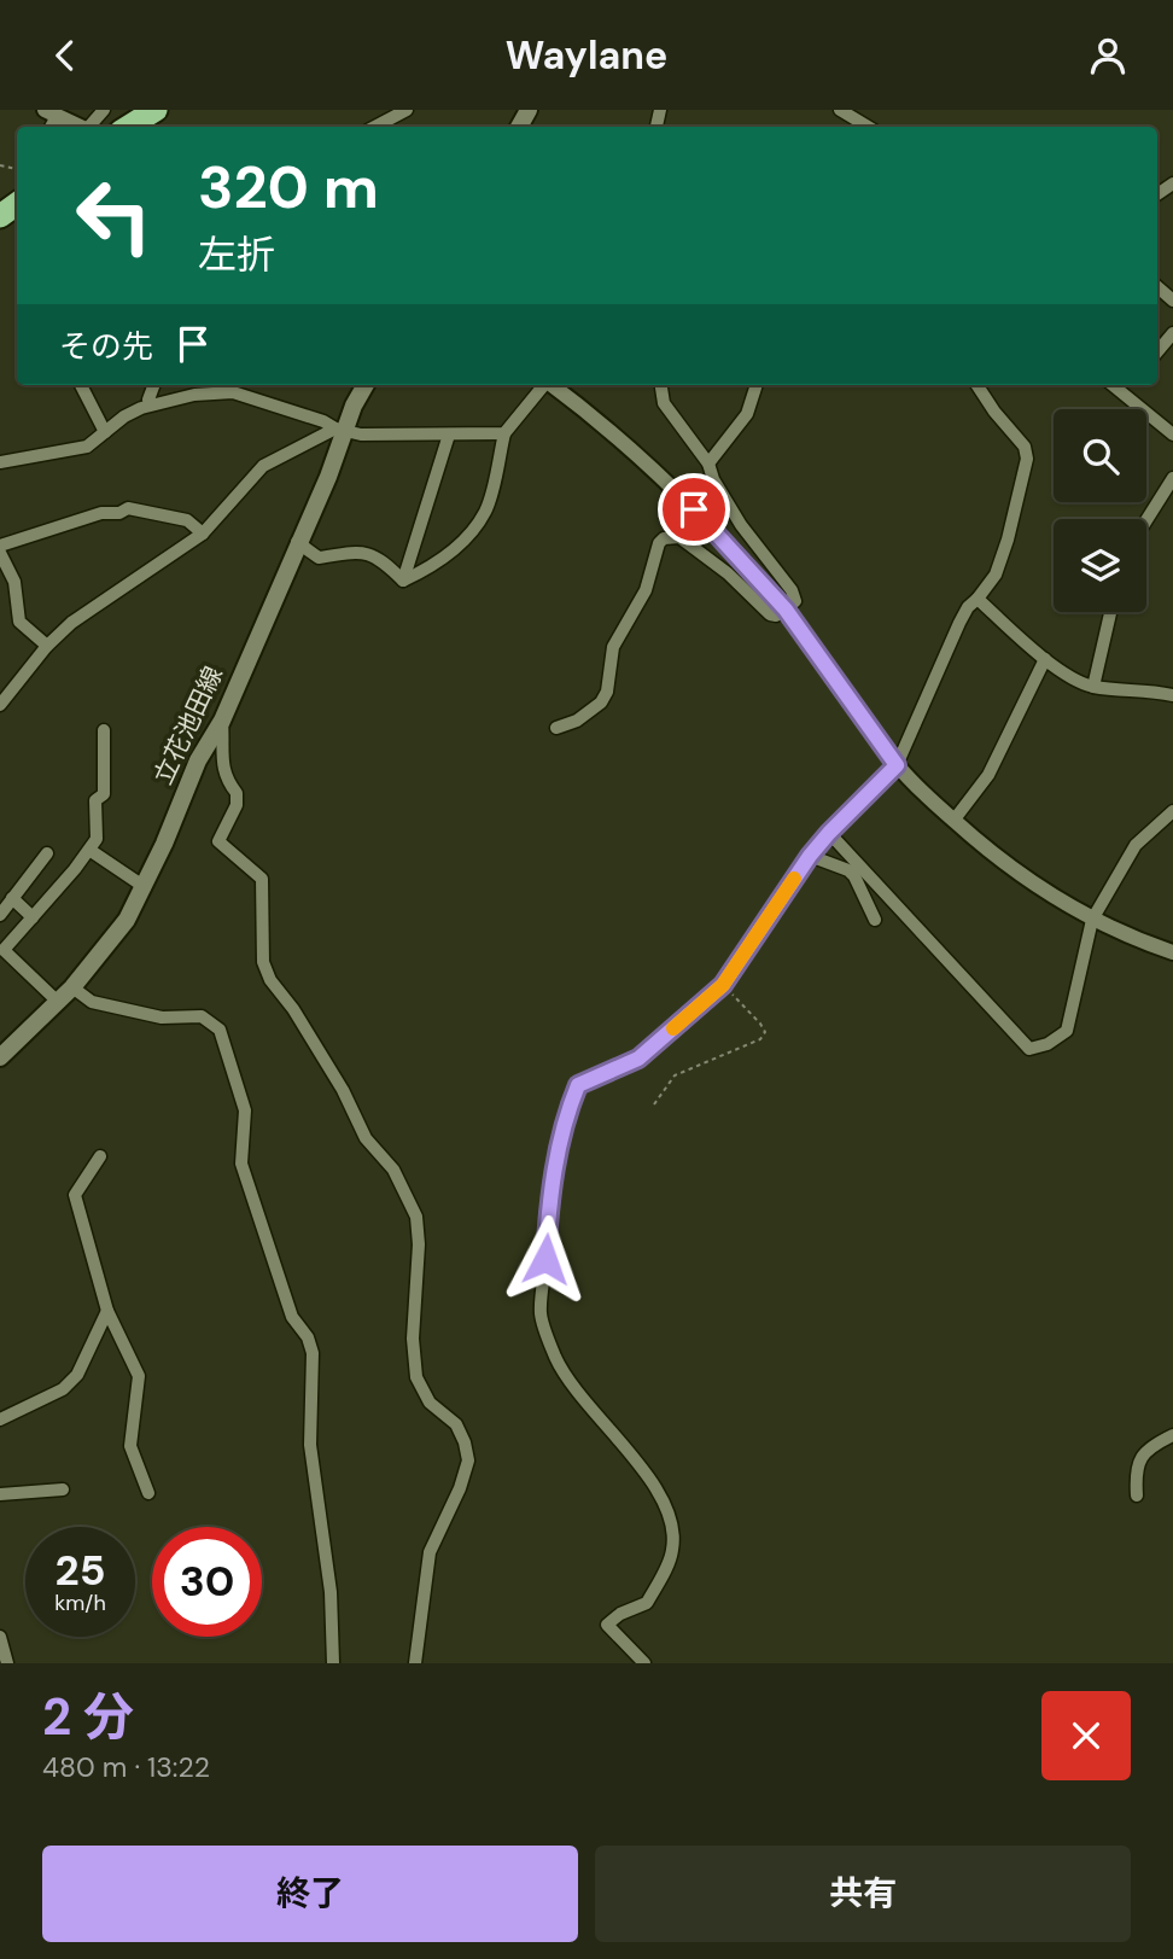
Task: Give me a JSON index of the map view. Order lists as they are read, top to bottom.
{
  "streets": {
    "main road": ["立花池田線"]
  },
  "page": {
    "header": "Waylane",
    "turn": ["320 m", "左折"],
    "then": "その先",
    "speed": "25 km/h",
    "limit": "30",
    "heading": ["2 分", "480 m · 13:22"],
    "buttons": ["終了", "共有"]
  }
}
